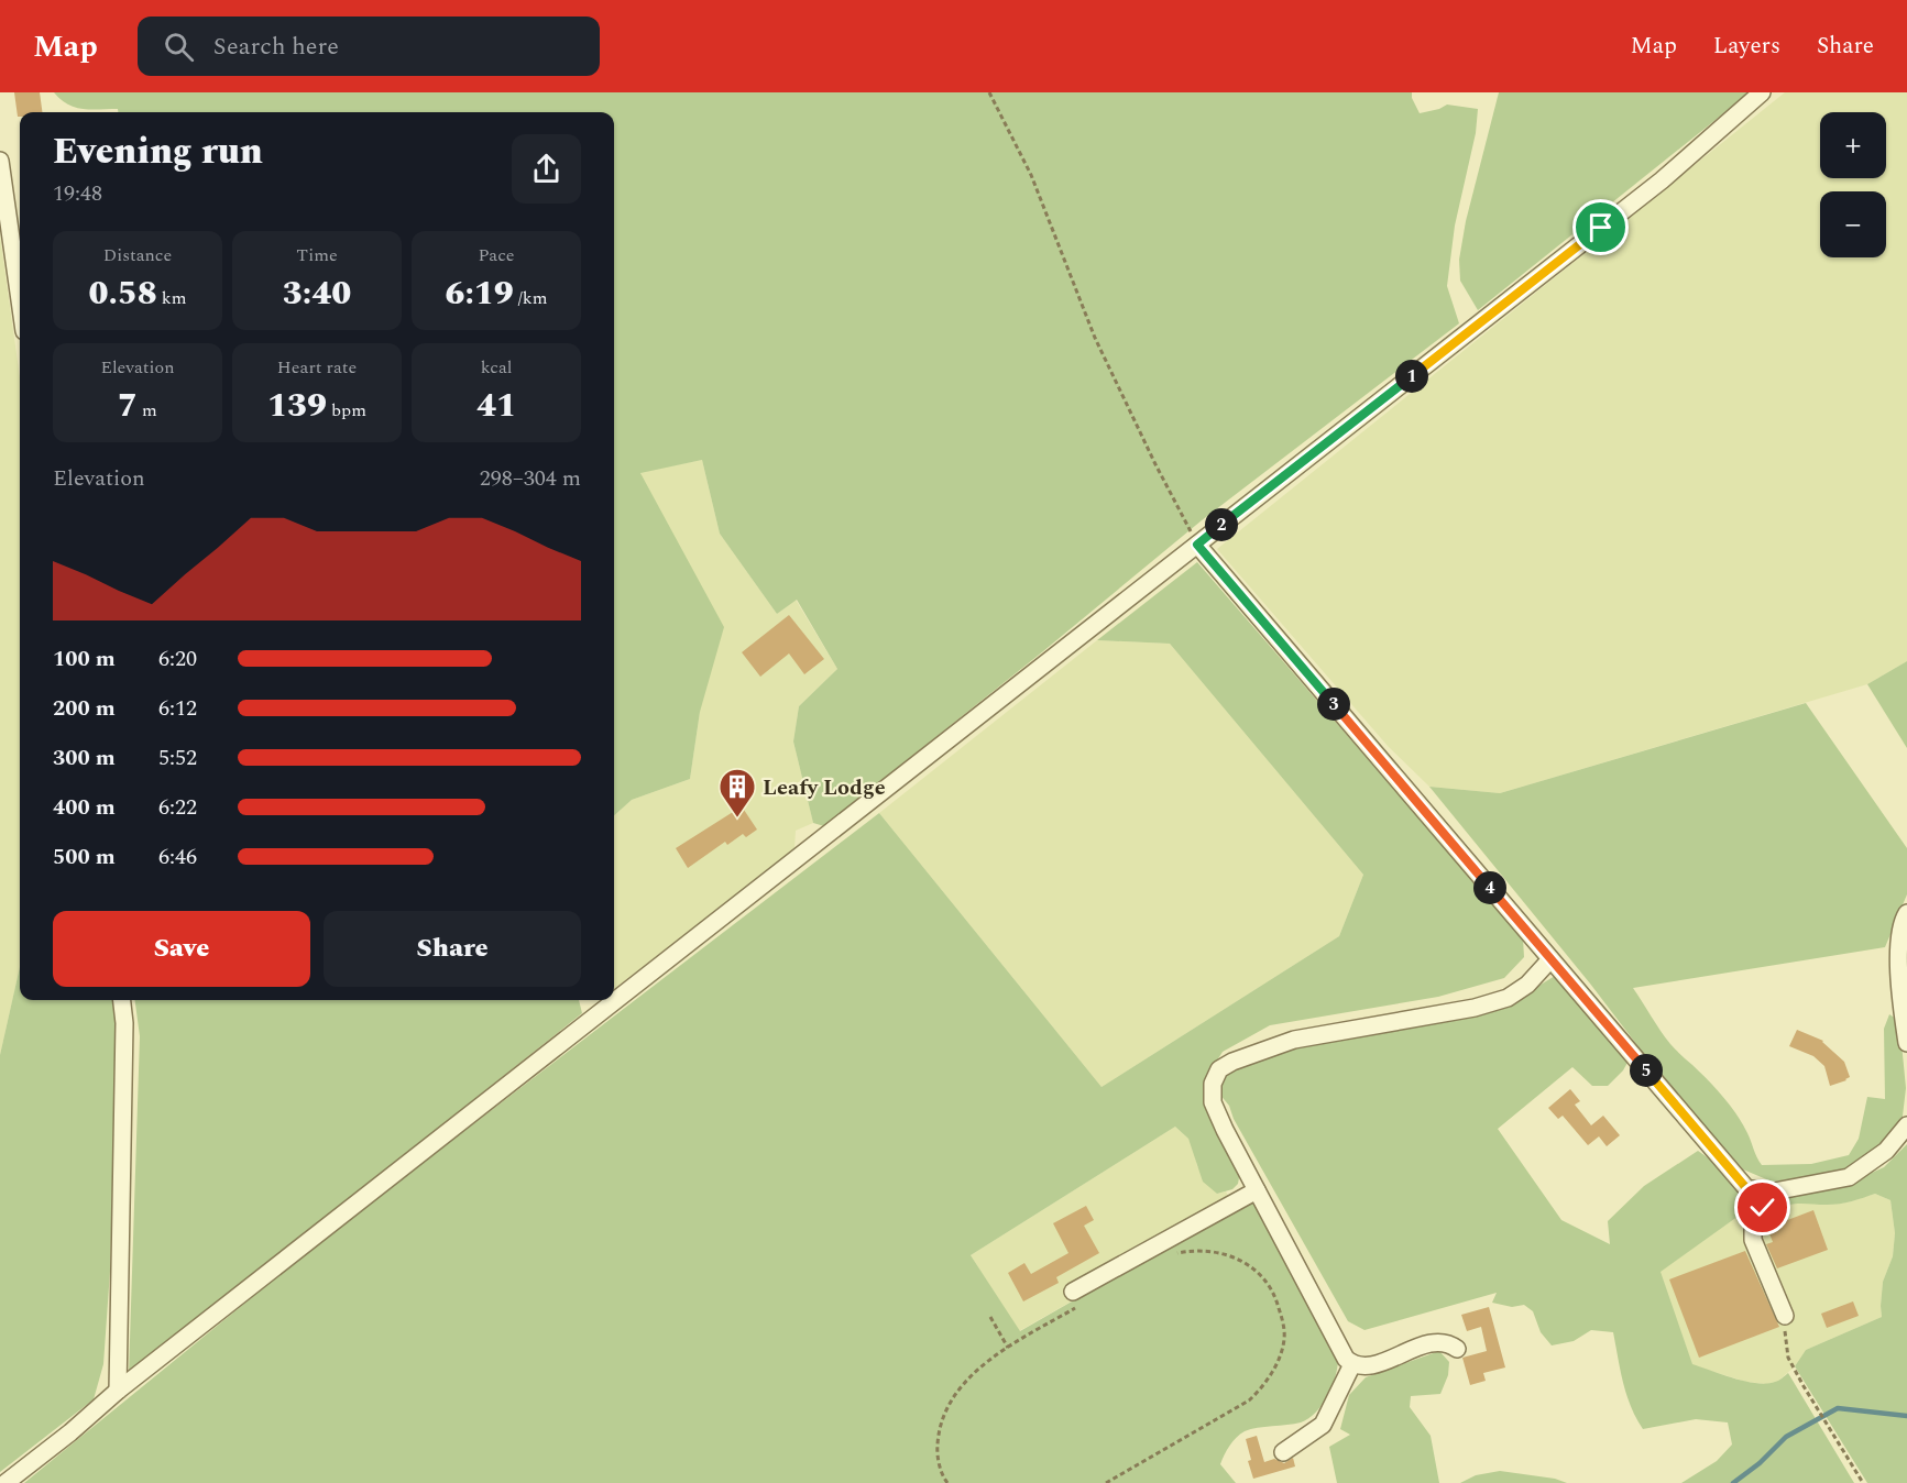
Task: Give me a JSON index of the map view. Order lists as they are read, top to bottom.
{
  "places": {
    "building": ["Leafy Lodge"]
  },
  "page": {
    "header": "Map",
    "search": "Search here",
    "nav": ["Map", "Layers", "Share"],
    "map_buttons": ["+", "−"],
    "heading": ["Evening run", "19:48"],
    "stats": [
      ["Distance", "0.58 km"],
      ["Time", "3:40"],
      ["Pace", "6:19 /km"],
      ["Elevation", "7 m"],
      ["Heart rate", "139 bpm"],
      ["kcal", "41"]
    ],
    "pins": [
      "1",
      "2",
      "3",
      "4",
      "5"
    ],
    "chart": ["Elevation", "298–304 m"],
    "list": [
      {
        "name": "100 m",
        "note": "6:20"
      },
      {
        "name": "200 m",
        "note": "6:12"
      },
      {
        "name": "300 m",
        "note": "5:52"
      },
      {
        "name": "400 m",
        "note": "6:22"
      },
      {
        "name": "500 m",
        "note": "6:46"
      }
    ],
    "buttons": ["Save", "Share"]
  }
}
